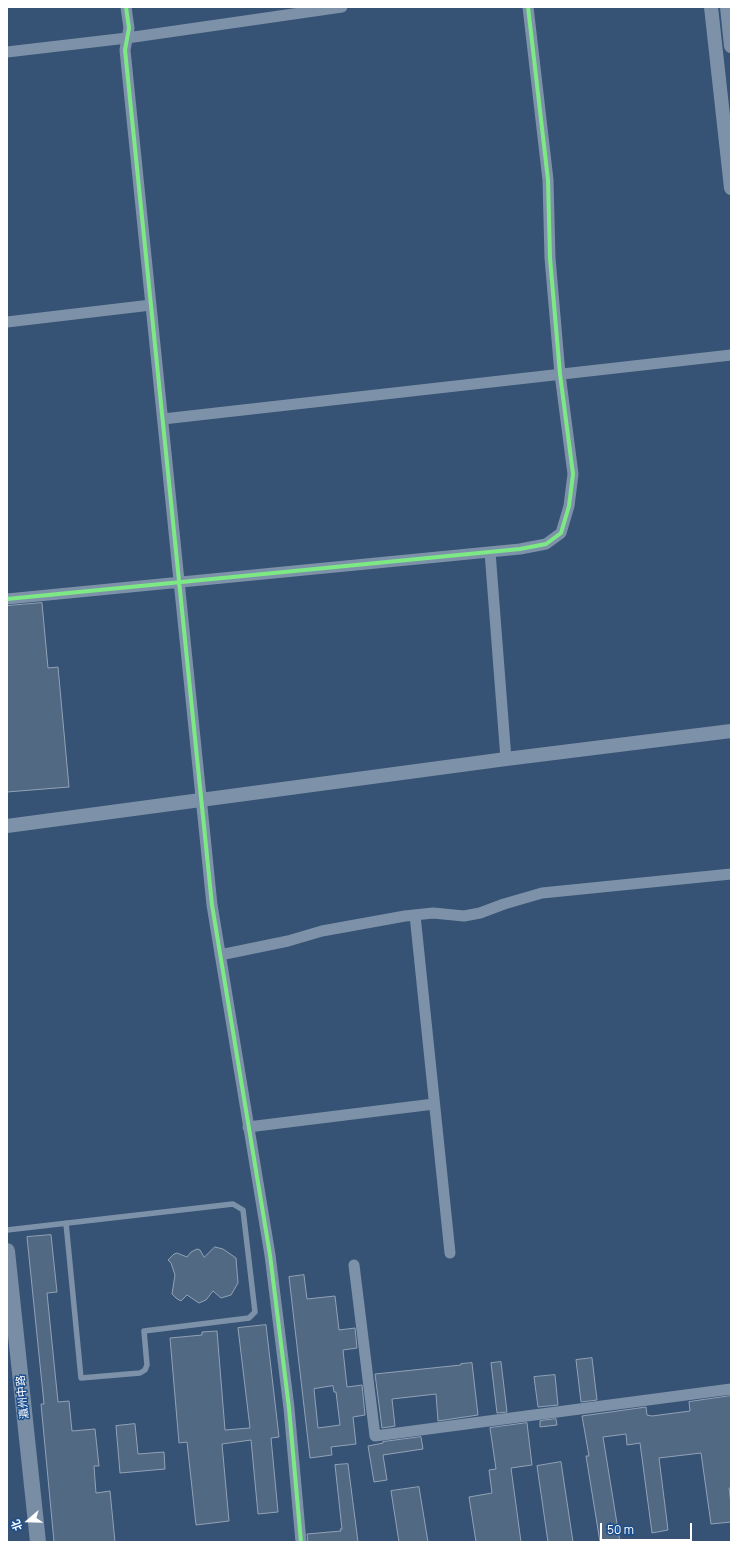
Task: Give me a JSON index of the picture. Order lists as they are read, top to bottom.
{
  "streets": {
    "main road": ["瀛州中路"]
  },
  "scale_bar": "50 m",
  "north": "left"
}
